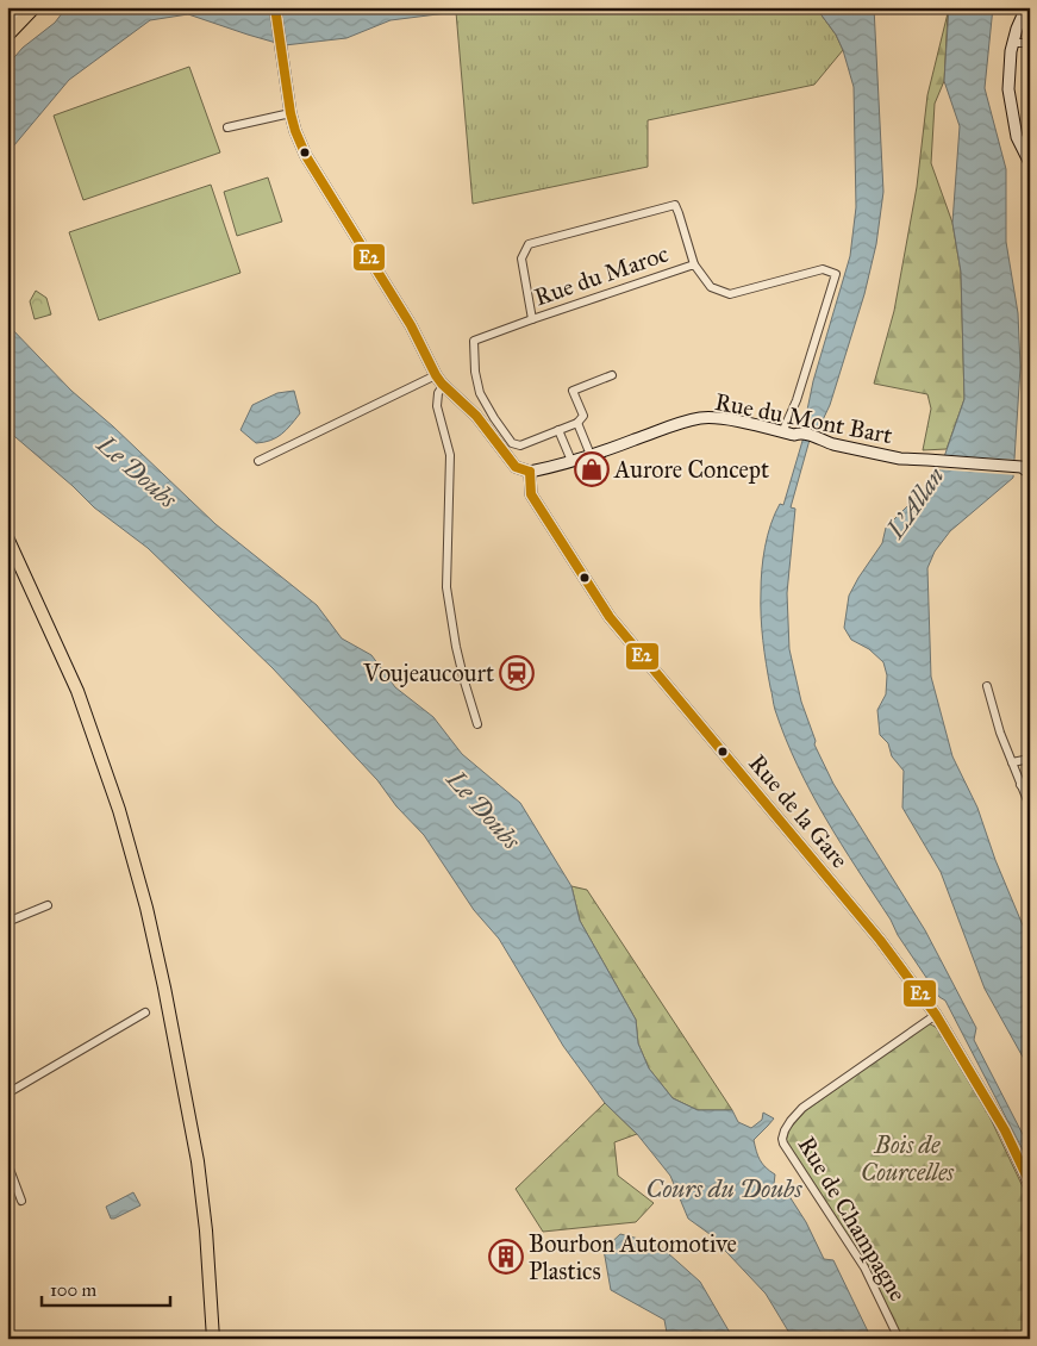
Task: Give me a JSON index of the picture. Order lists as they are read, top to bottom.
{
  "streets": {
    "main road": ["Rue du Mont Bart", "Rue de la Gare"],
    "street": ["Rue du Maroc", "Rue de Champagne"]
  },
  "crossings": [
    ["Rue du Maroc", "Rue du Mont Bart"],
    ["Rue du Mont Bart", "Rue de la Gare"],
    ["Rue de la Gare", "Rue de Champagne"]
  ],
  "water": ["Le Doubs", "L'Allan", "Cours du Doubs"],
  "parks": ["Bois de Courcelles"],
  "places": {
    "shop": ["Aurore Concept"],
    "station": ["Voujeaucourt"],
    "building": ["Bourbon Automotive Plastics"]
  },
  "lines": ["transit line E2"],
  "scale_bar": "100 m"
}
